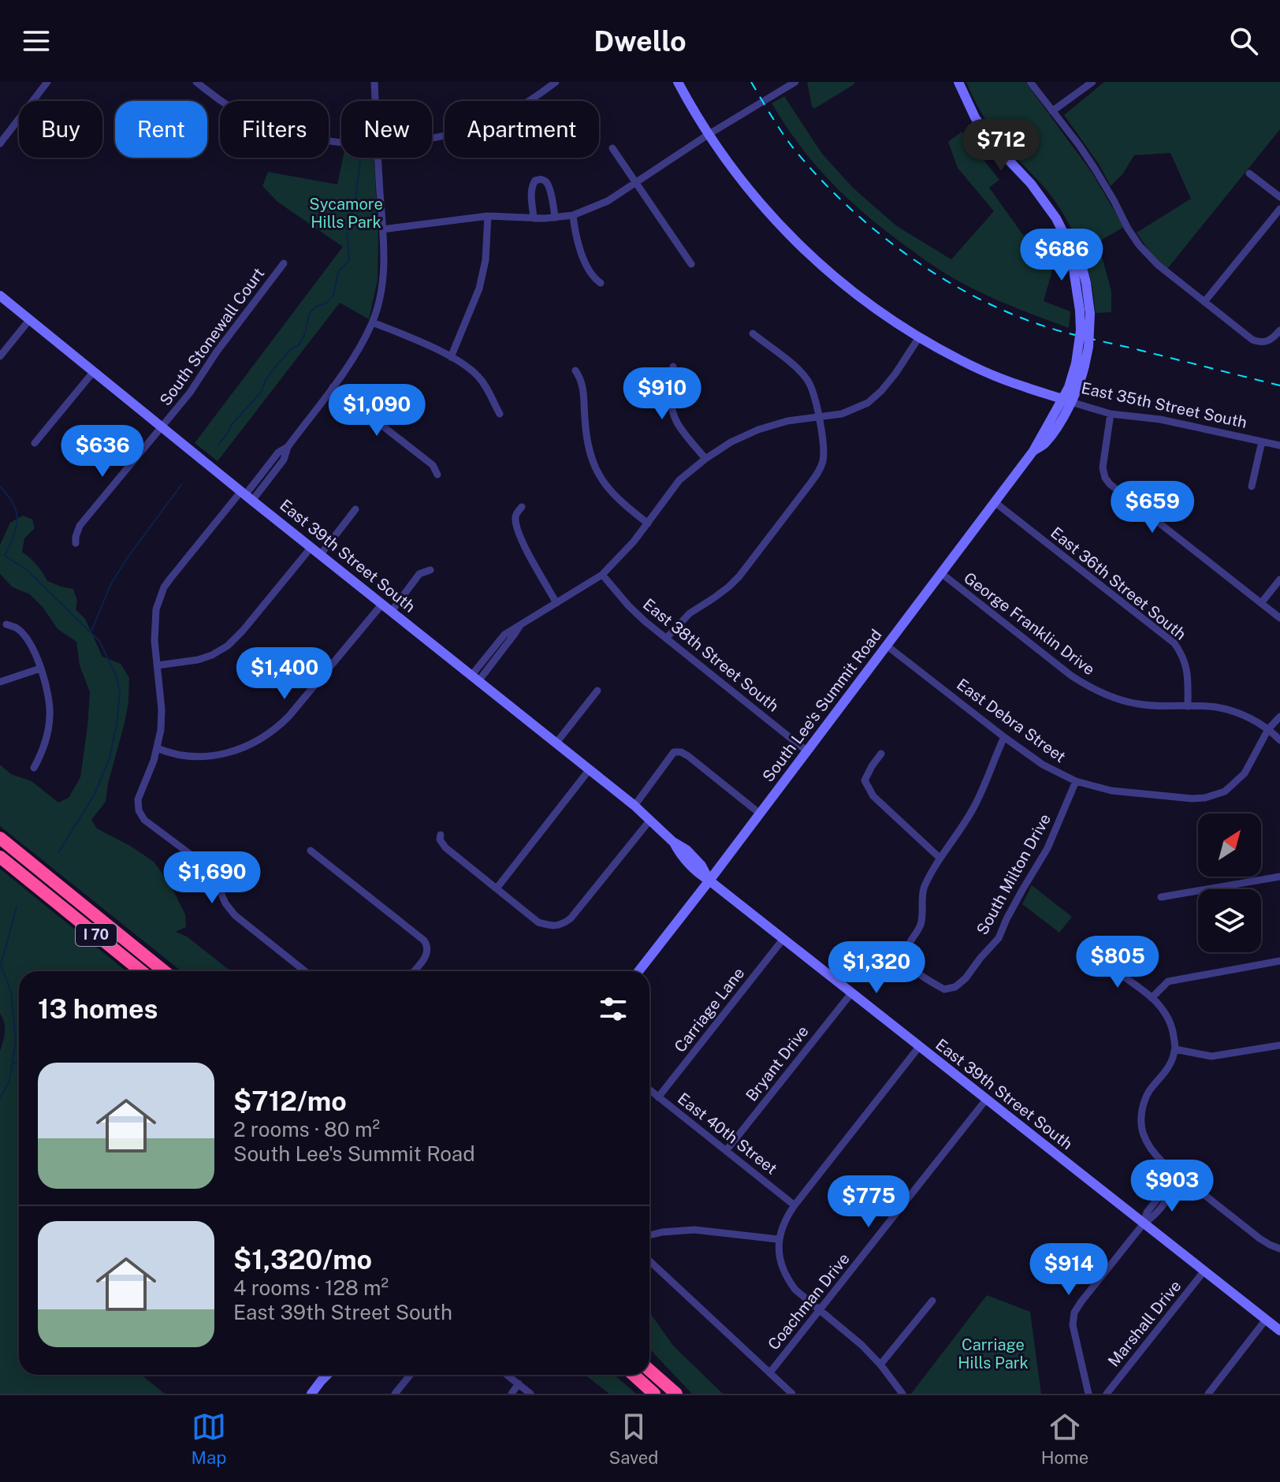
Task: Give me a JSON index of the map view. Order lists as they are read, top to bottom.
{
  "streets": {
    "highway": ["I 70"],
    "main road": ["East 35th Street South", "East 39th Street South", "South Lee's Summit Road"],
    "street": [
      "South Stonewall Court",
      "East 36th Street South",
      "George Franklin Drive",
      "East 38th Street South",
      "East Debra Street",
      "South Milton Drive",
      "Carriage Lane",
      "Bryant Drive",
      "East 40th Street",
      "Coachman Drive",
      "Marshall Drive"
    ]
  },
  "crossings": [
    ["South Stonewall Court", "East 39th Street South"],
    ["East 35th Street South", "South Lee's Summit Road"],
    ["East 39th Street South", "South Lee's Summit Road"],
    ["East 39th Street South", "Carriage Lane"],
    ["East 39th Street South", "Bryant Drive"],
    ["East 39th Street South", "Coachman Drive"],
    ["East 39th Street South", "Marshall Drive"],
    ["East 36th Street South", "George Franklin Drive"],
    ["East 36th Street South", "South Lee's Summit Road"],
    ["George Franklin Drive", "South Lee's Summit Road"],
    ["George Franklin Drive", "East Debra Street"],
    ["East 38th Street South", "South Lee's Summit Road"],
    ["South Lee's Summit Road", "East Debra Street"],
    ["East Debra Street", "South Milton Drive"],
    ["Carriage Lane", "East 40th Street"],
    ["Bryant Drive", "East 40th Street"]
  ],
  "parks": ["Sycamore Hills Park", "Carriage Hills Park"],
  "north": "top right",
  "page": {
    "header": "Dwello",
    "chip": [
      "Buy",
      "Rent",
      "Filters",
      "New",
      "Apartment"
    ],
    "price": [
      "$712",
      "$686",
      "$910",
      "$1,090",
      "$636",
      "$659",
      "$1,400",
      "$1,690",
      "$805",
      "$1,320",
      "$903",
      "$775",
      "$914"
    ],
    "heading": "13 homes",
    "list": [
      {
        "name": "$712/mo",
        "note": "2 rooms · 80 m² · South Lee's Summit Road"
      },
      {
        "name": "$1,320/mo",
        "note": "4 rooms · 128 m² · East 39th Street South"
      }
    ],
    "tabs": ["Map", "Saved", "Home"]
  }
}
